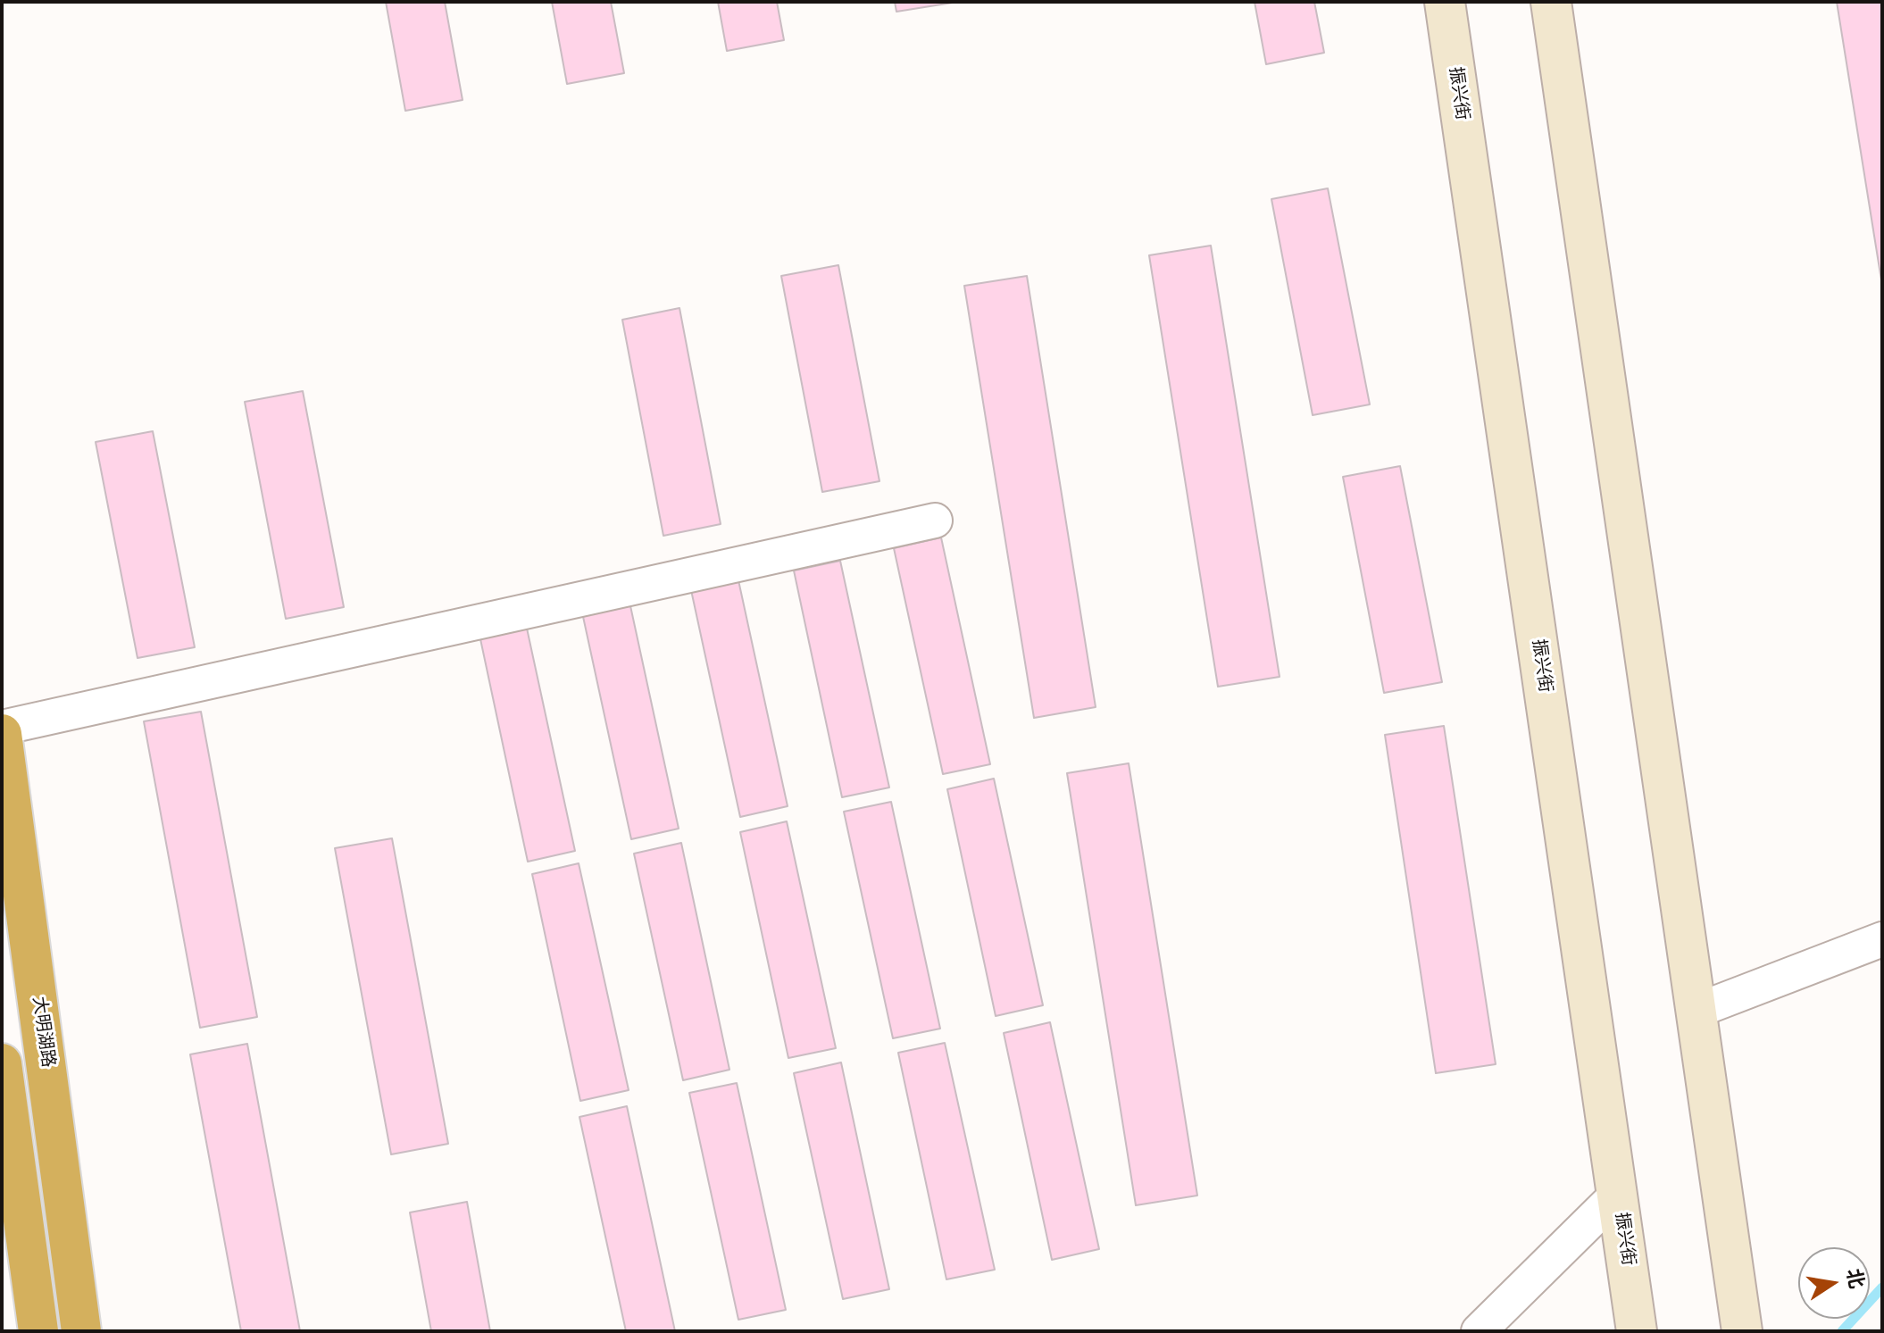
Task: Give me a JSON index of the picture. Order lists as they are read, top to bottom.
{
  "streets": {
    "highway": ["大明湖路"],
    "street": ["振兴街"]
  },
  "north": "right"
}
